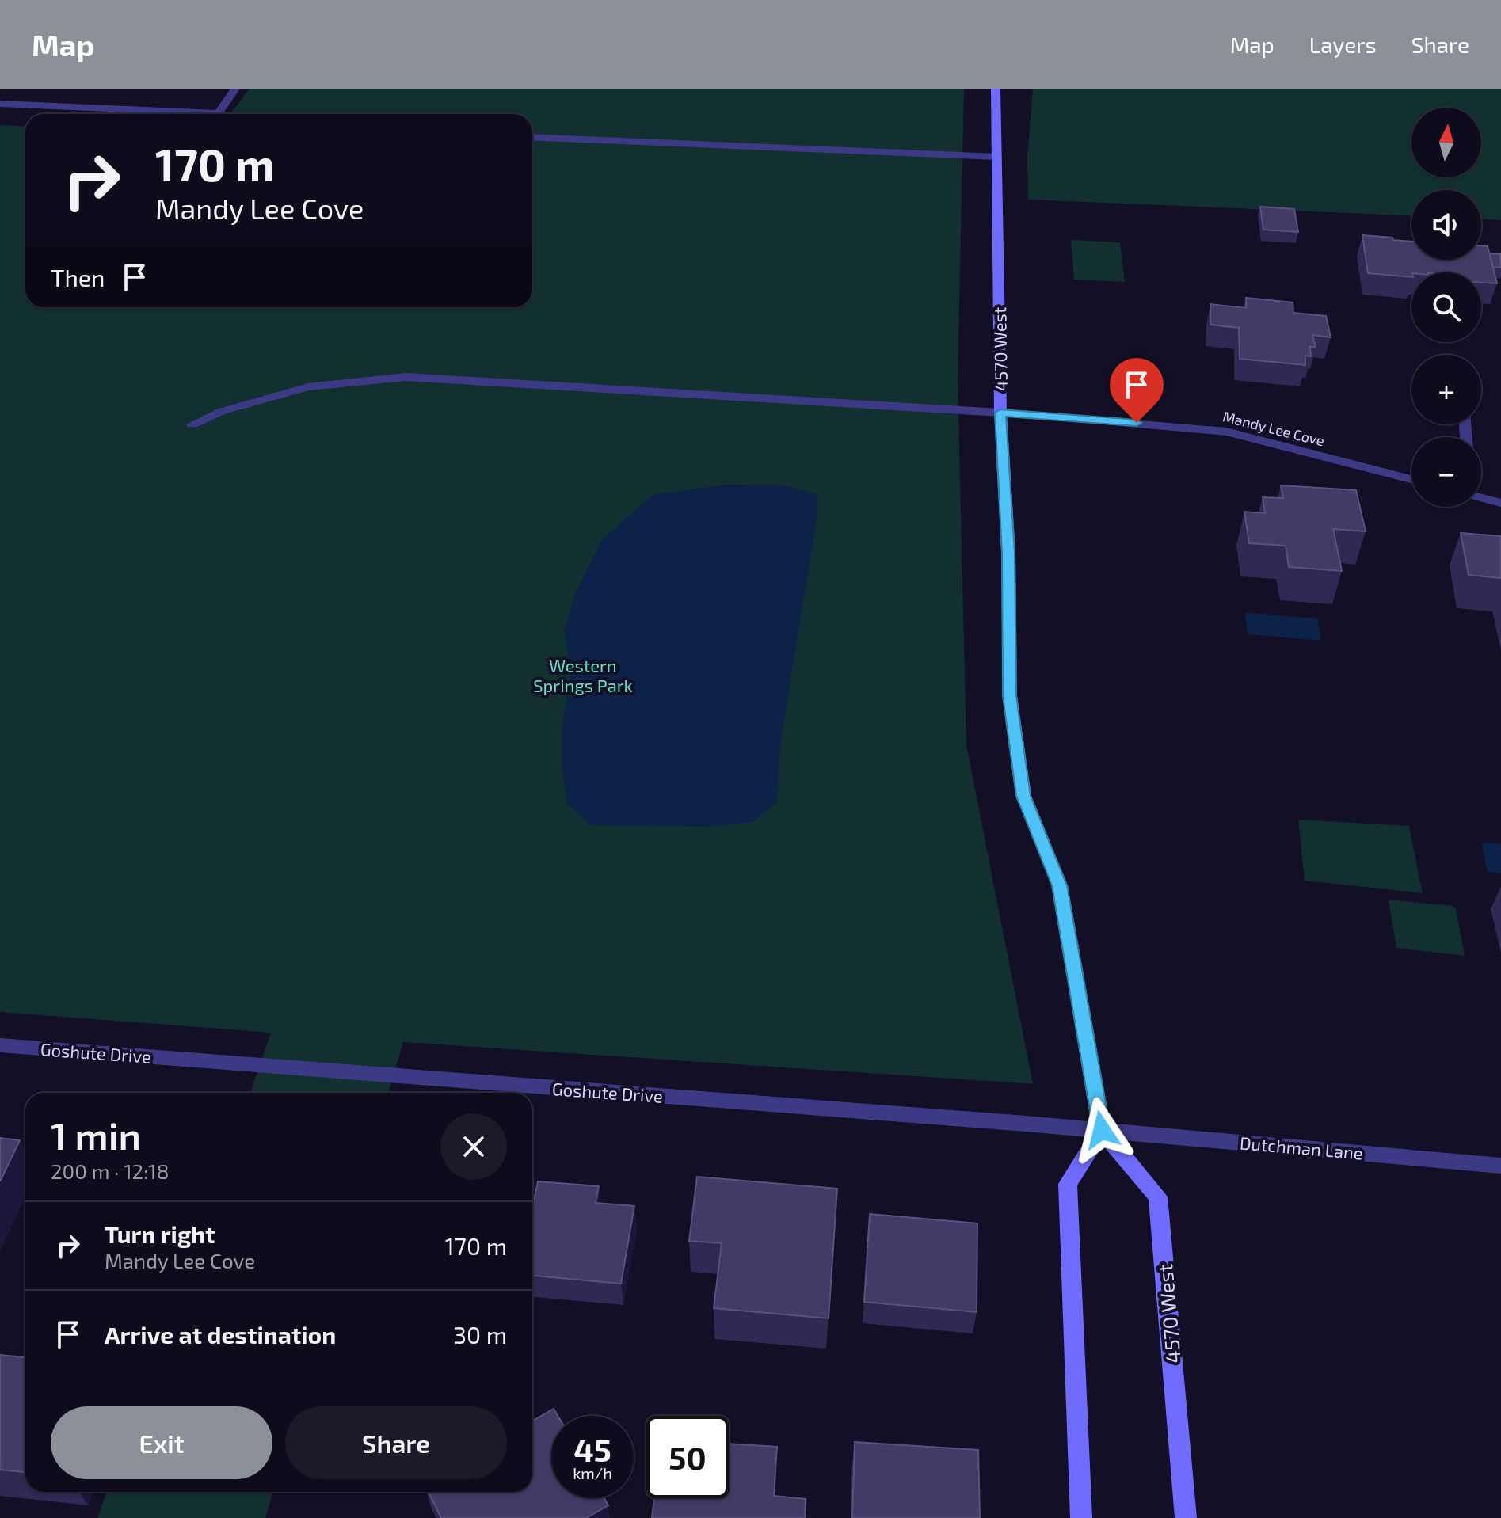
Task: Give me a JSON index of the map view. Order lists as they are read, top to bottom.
{
  "streets": {
    "main road": ["4570 West"],
    "street": ["Mandy Lee Cove", "Goshute Drive", "Dutchman Lane"]
  },
  "crossings": [
    ["4570 West", "Mandy Lee Cove"],
    ["4570 West", "Goshute Drive"],
    ["4570 West", "Dutchman Lane"],
    ["Goshute Drive", "Dutchman Lane"]
  ],
  "parks": ["Western Springs Park"],
  "north": "top",
  "page": {
    "header": "Map",
    "nav": ["Map", "Layers", "Share"],
    "map_buttons": ["+", "−"],
    "turn": ["170 m", "Mandy Lee Cove"],
    "then": "Then",
    "heading": ["1 min", "200 m · 12:18"],
    "list": [
      {
        "name": "Turn right",
        "note": "Mandy Lee Cove",
        "value": "170 m"
      },
      {
        "name": "Arrive at destination",
        "value": "30 m"
      }
    ],
    "buttons": ["Exit", "Share"],
    "speed": "45 km/h",
    "limit": "50"
  }
}
